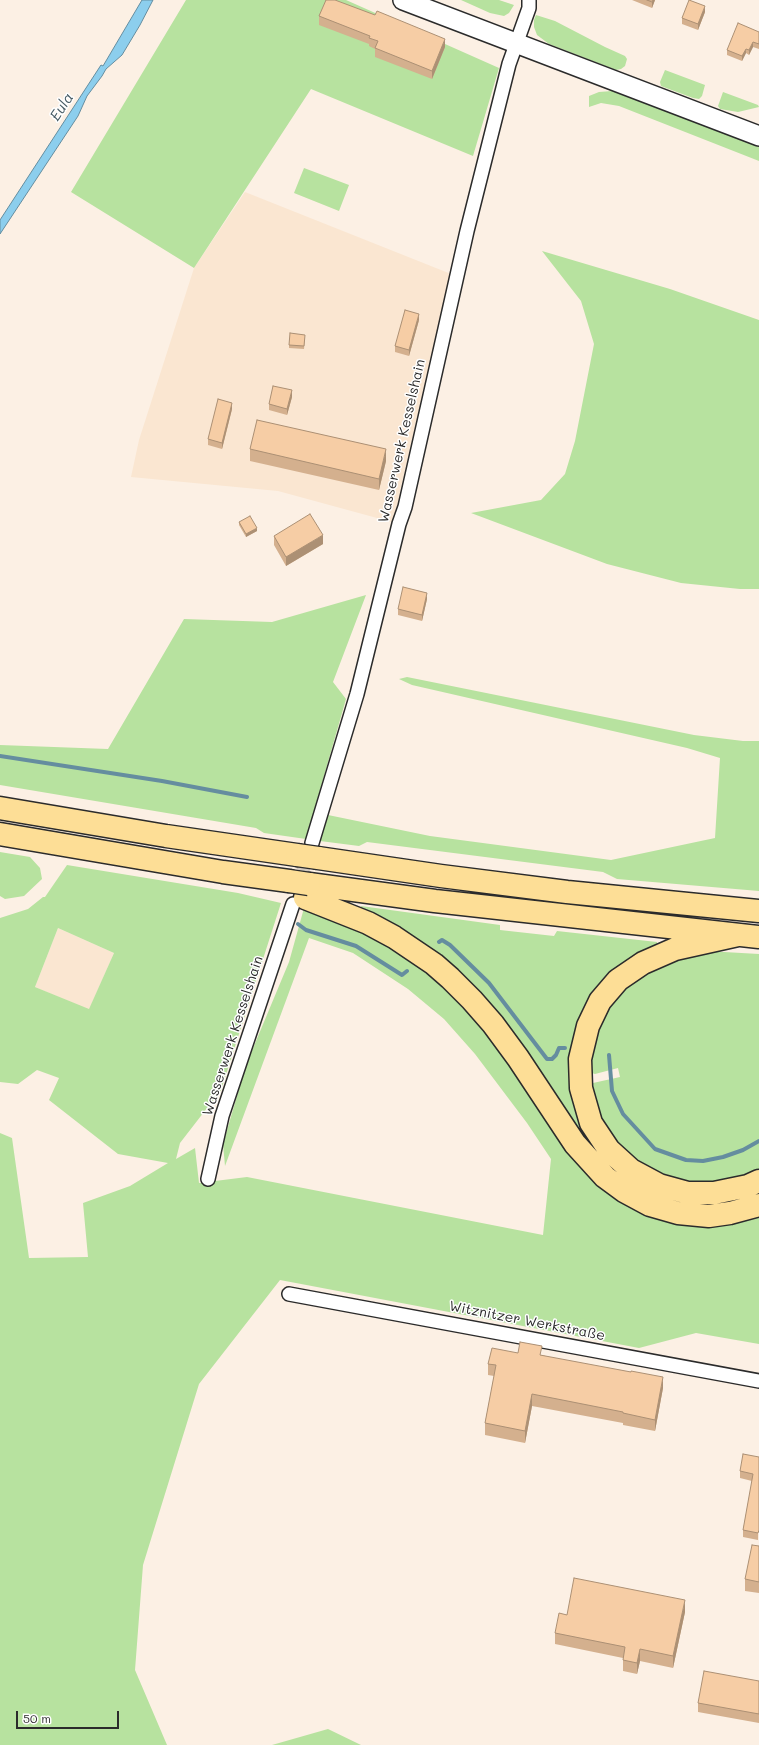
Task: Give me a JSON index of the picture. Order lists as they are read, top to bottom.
{
  "streets": {
    "street": ["Wasserwerk Kesselshain", "Witznitzer Werkstraße"]
  },
  "water": ["Eula"],
  "scale_bar": "50 m"
}
